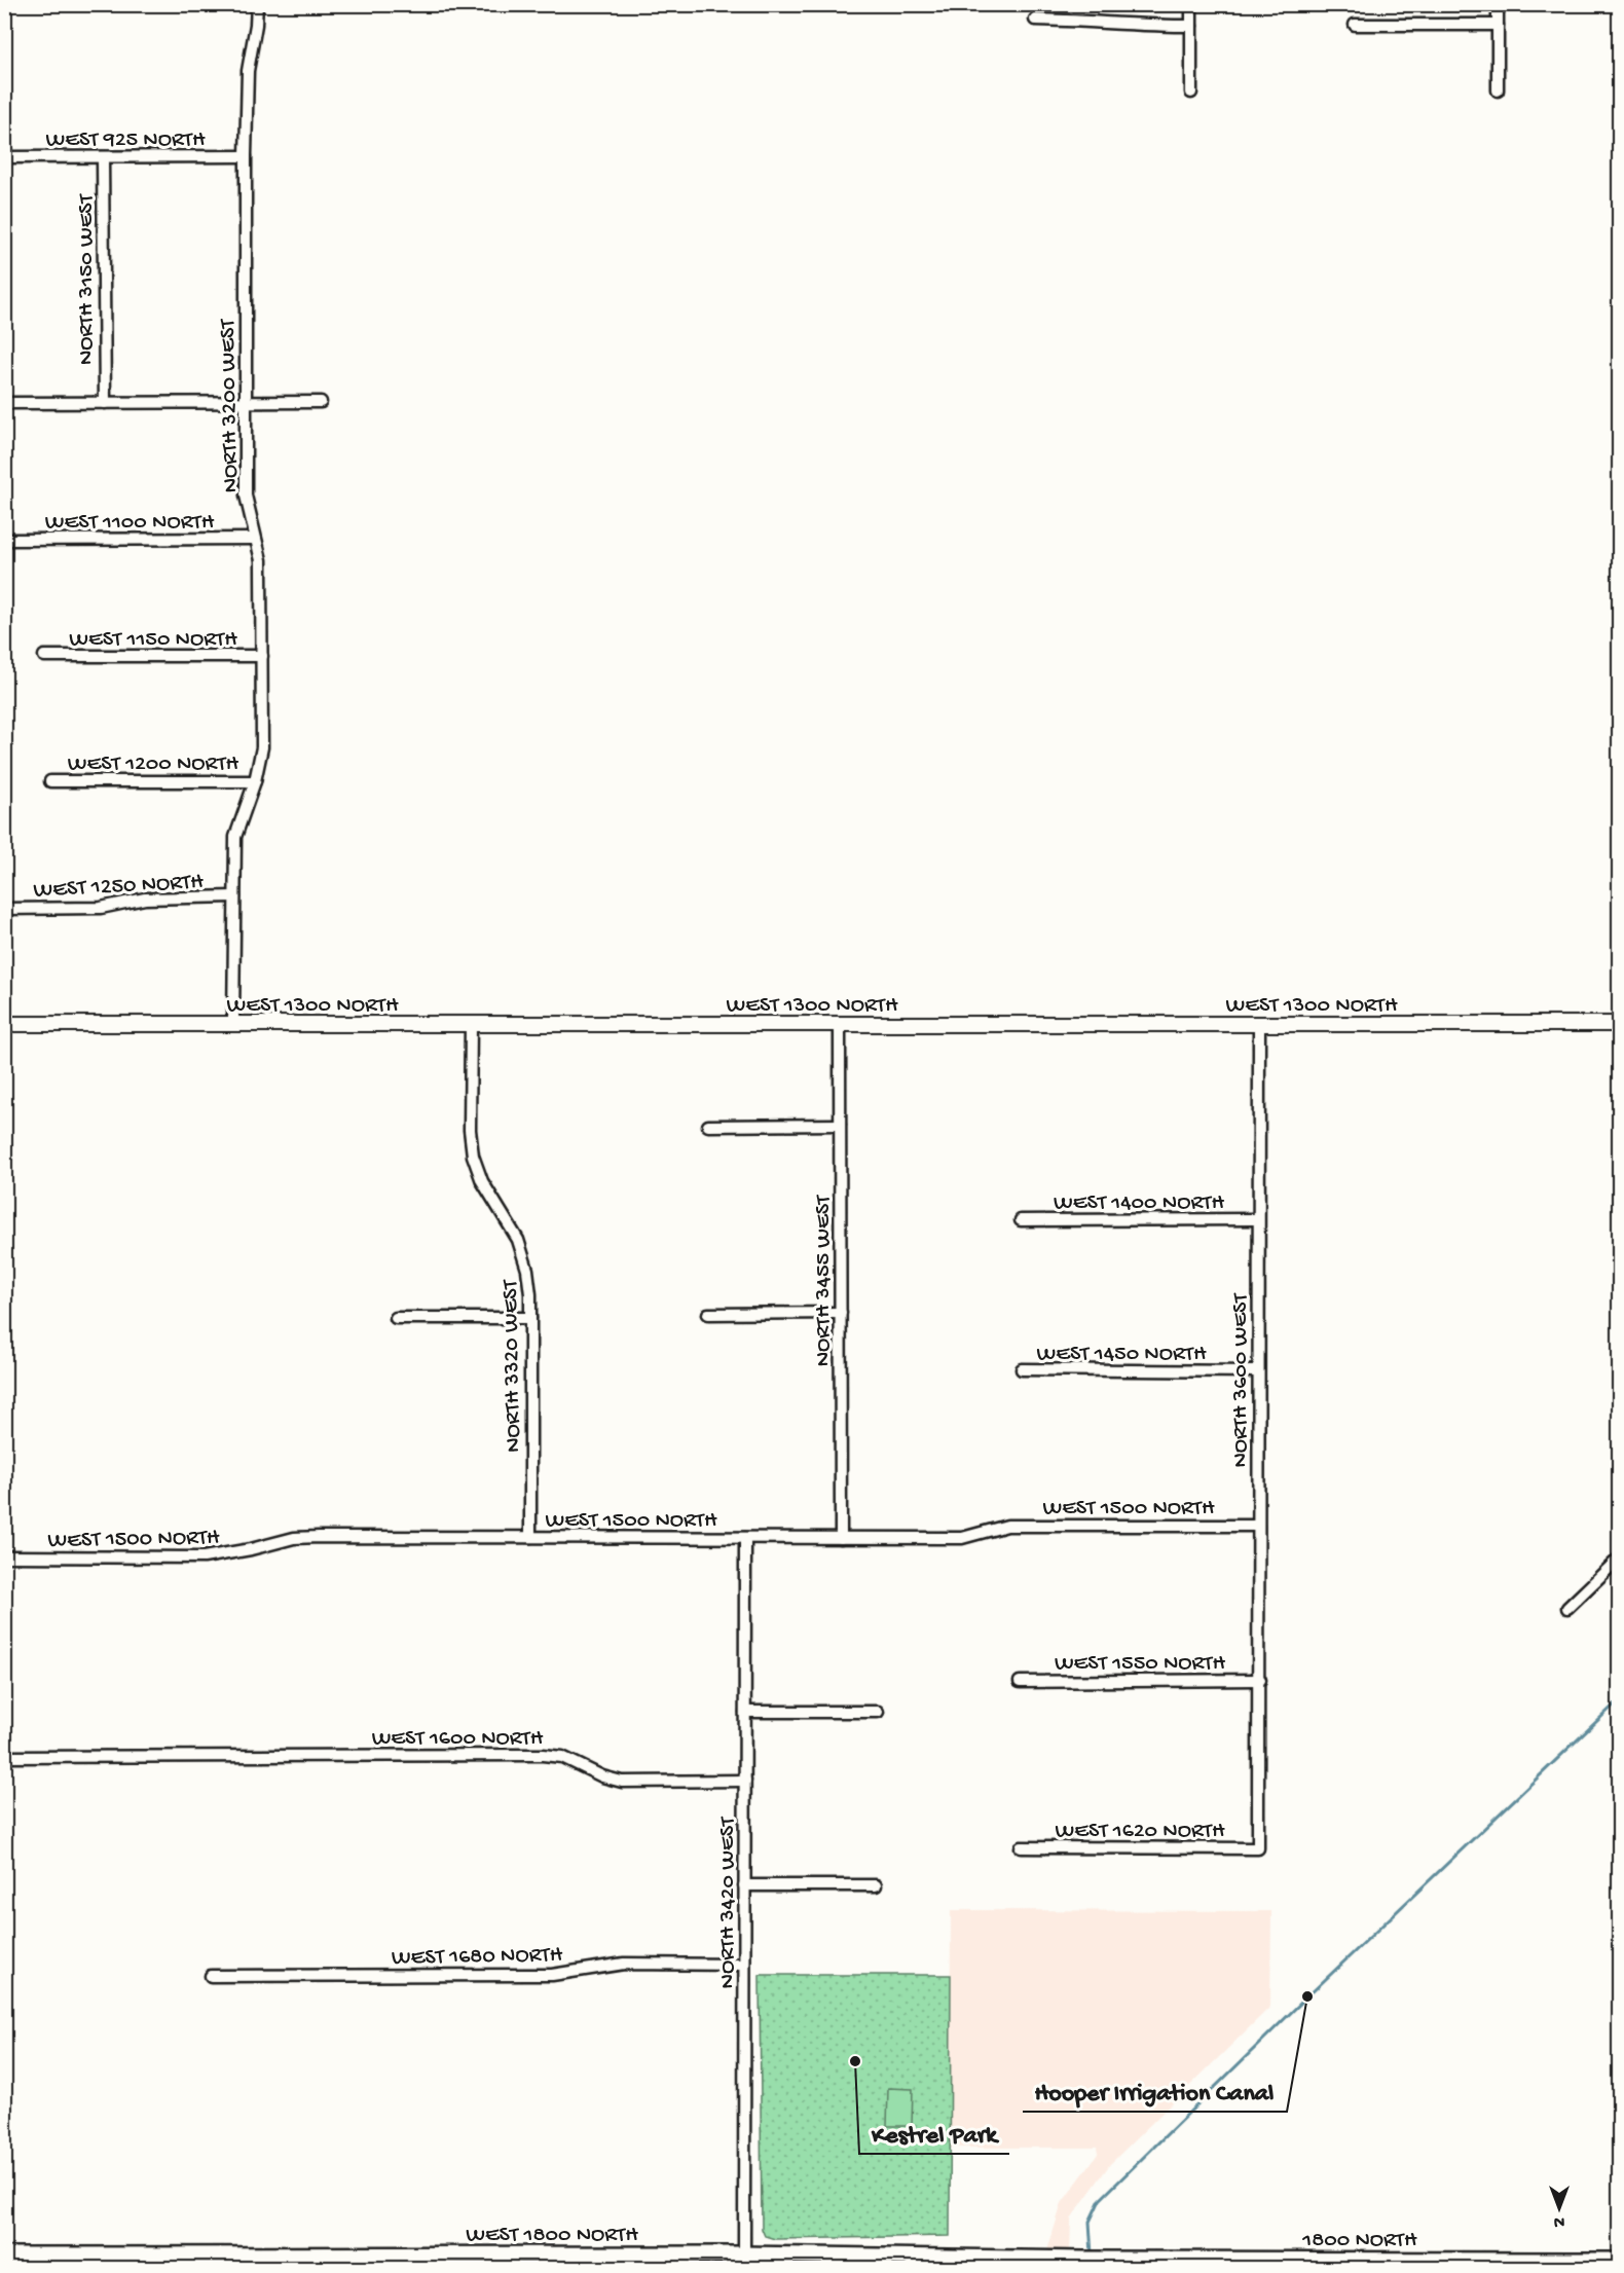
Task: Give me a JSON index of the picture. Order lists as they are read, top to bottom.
{
  "streets": {
    "main road": ["WEST 1800 NORTH", "1800 NORTH"],
    "street": [
      "WEST 925 NORTH",
      "NORTH 3150 WEST",
      "NORTH 3200 WEST",
      "WEST 1100 NORTH",
      "WEST 1150 NORTH",
      "WEST 1200 NORTH",
      "WEST 1250 NORTH",
      "WEST 1300 NORTH",
      "WEST 1400 NORTH",
      "NORTH 3455 WEST",
      "WEST 1450 NORTH",
      "NORTH 3320 WEST",
      "NORTH 3600 WEST",
      "WEST 1500 NORTH",
      "WEST 1550 NORTH",
      "WEST 1600 NORTH",
      "WEST 1620 NORTH",
      "NORTH 3420 WEST",
      "WEST 1680 NORTH"
    ]
  },
  "crossings": [
    ["WEST 925 NORTH", "NORTH 3150 WEST"],
    ["WEST 925 NORTH", "NORTH 3200 WEST"],
    ["NORTH 3200 WEST", "WEST 1100 NORTH"],
    ["NORTH 3200 WEST", "WEST 1150 NORTH"],
    ["NORTH 3200 WEST", "WEST 1200 NORTH"],
    ["NORTH 3200 WEST", "WEST 1250 NORTH"],
    ["NORTH 3200 WEST", "WEST 1300 NORTH"],
    ["WEST 1300 NORTH", "NORTH 3455 WEST"],
    ["WEST 1300 NORTH", "NORTH 3320 WEST"],
    ["WEST 1300 NORTH", "NORTH 3600 WEST"],
    ["WEST 1400 NORTH", "NORTH 3600 WEST"],
    ["NORTH 3455 WEST", "WEST 1500 NORTH"],
    ["WEST 1450 NORTH", "NORTH 3600 WEST"],
    ["NORTH 3320 WEST", "WEST 1500 NORTH"],
    ["NORTH 3600 WEST", "WEST 1500 NORTH"],
    ["NORTH 3600 WEST", "WEST 1550 NORTH"],
    ["NORTH 3600 WEST", "WEST 1620 NORTH"],
    ["WEST 1500 NORTH", "NORTH 3420 WEST"],
    ["WEST 1600 NORTH", "NORTH 3420 WEST"],
    ["NORTH 3420 WEST", "WEST 1680 NORTH"],
    ["NORTH 3420 WEST", "WEST 1800 NORTH"],
    ["WEST 1800 NORTH", "1800 NORTH"]
  ],
  "places": ["Hooper Irrigation Canal", "Kestrel Park"],
  "north": "bottom"
}
